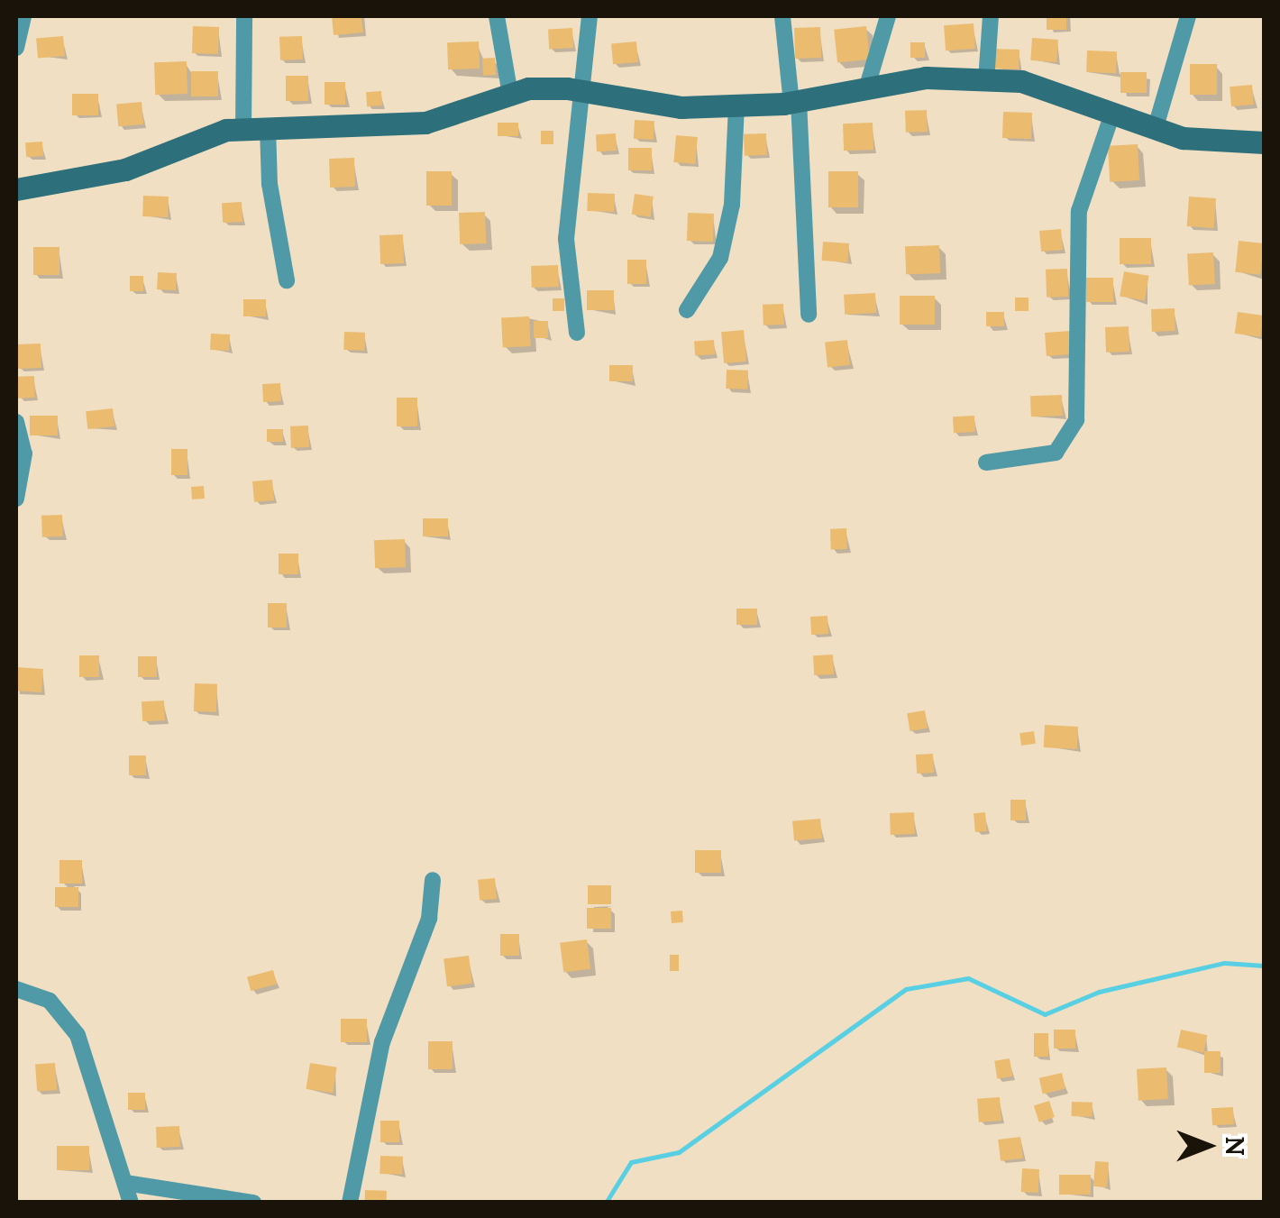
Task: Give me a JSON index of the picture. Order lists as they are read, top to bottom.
{
  "north": "right"
}
